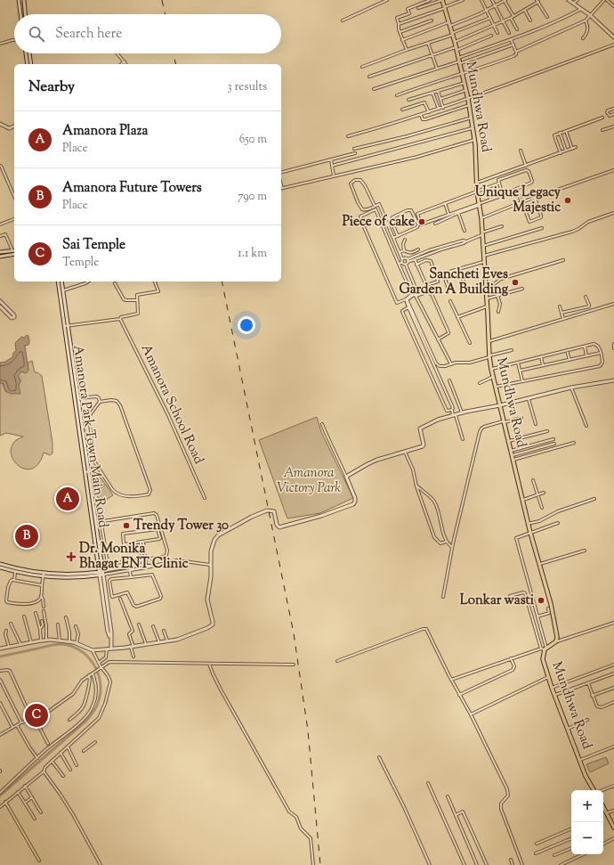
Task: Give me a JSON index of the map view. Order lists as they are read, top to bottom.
{
  "streets": {
    "main road": ["Mundhwa Road"],
    "street": ["Amanora School Road", "Amanora Park Town Main Road"]
  },
  "parks": ["Amanora Victory Park"],
  "places": {
    "other": [
      "Unique Legacy Majestic",
      "Piece of cake",
      "Sancheti Eves Garden A Building",
      "Trendy Tower 30",
      "Lonkar wasti"
    ],
    "health": ["Dr. Monika Bhagat ENT Clinic"]
  },
  "page": {
    "search": "Search here",
    "heading": ["Nearby", "3 results"],
    "list": [
      {
        "mark": "A",
        "name": "Amanora Plaza",
        "note": "Place",
        "value": "650 m"
      },
      {
        "mark": "B",
        "name": "Amanora Future Towers",
        "note": "Place",
        "value": "790 m"
      },
      {
        "mark": "C",
        "name": "Sai Temple",
        "note": "Temple",
        "value": "1.1 km"
      }
    ],
    "pins": ["A", "B", "C"],
    "map_buttons": ["+", "−"]
  }
}
